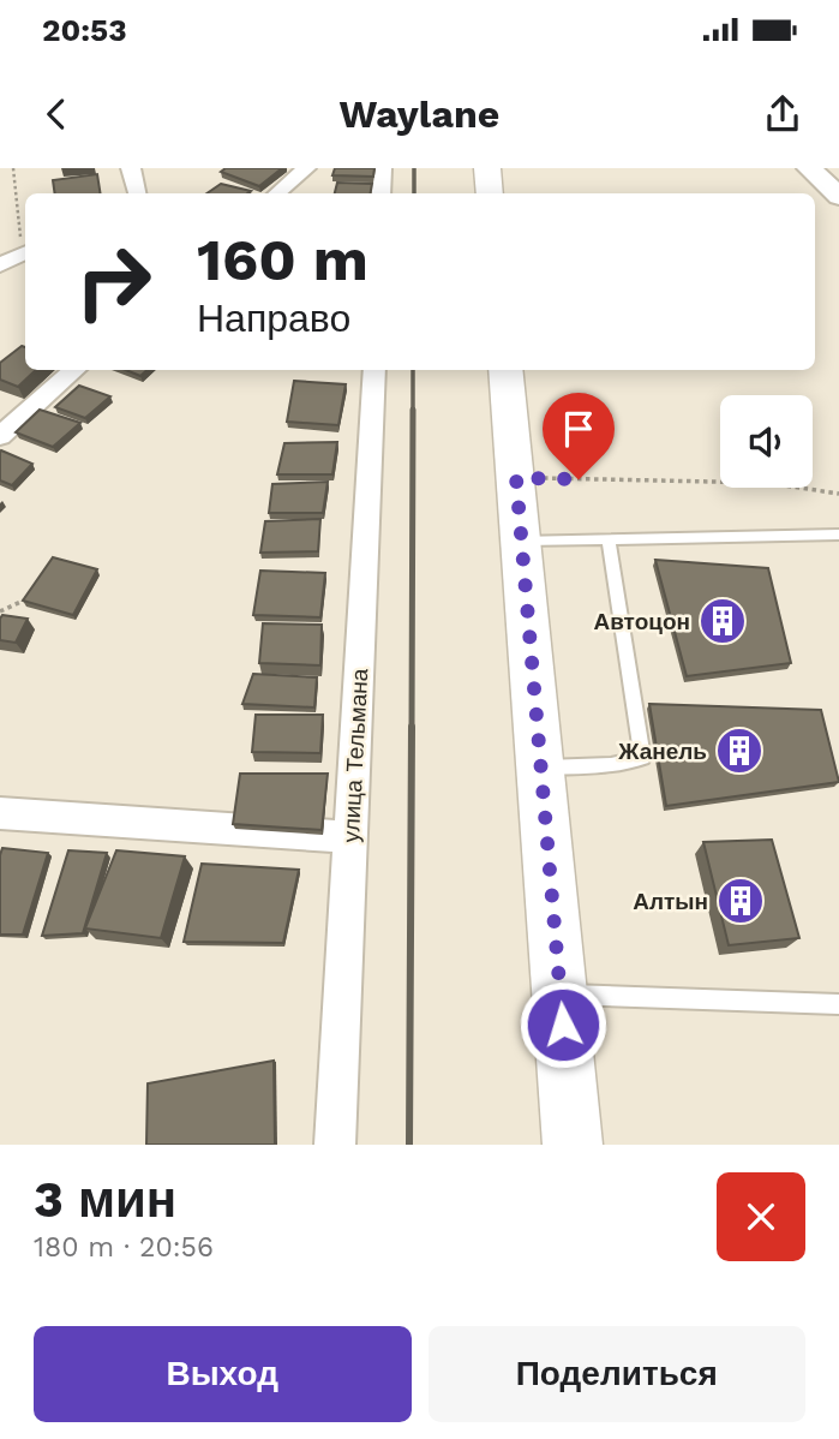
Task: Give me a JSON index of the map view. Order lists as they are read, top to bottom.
{
  "streets": {
    "street": ["улица Тельмана"]
  },
  "places": {
    "building": ["Автоцон", "Жанель", "Алтын"]
  },
  "page": {
    "status": "20:53",
    "header": "Waylane",
    "turn": ["160 m", "Направо"],
    "heading": ["3 мин", "180 m · 20:56"],
    "buttons": ["Выход", "Поделиться"]
  }
}
